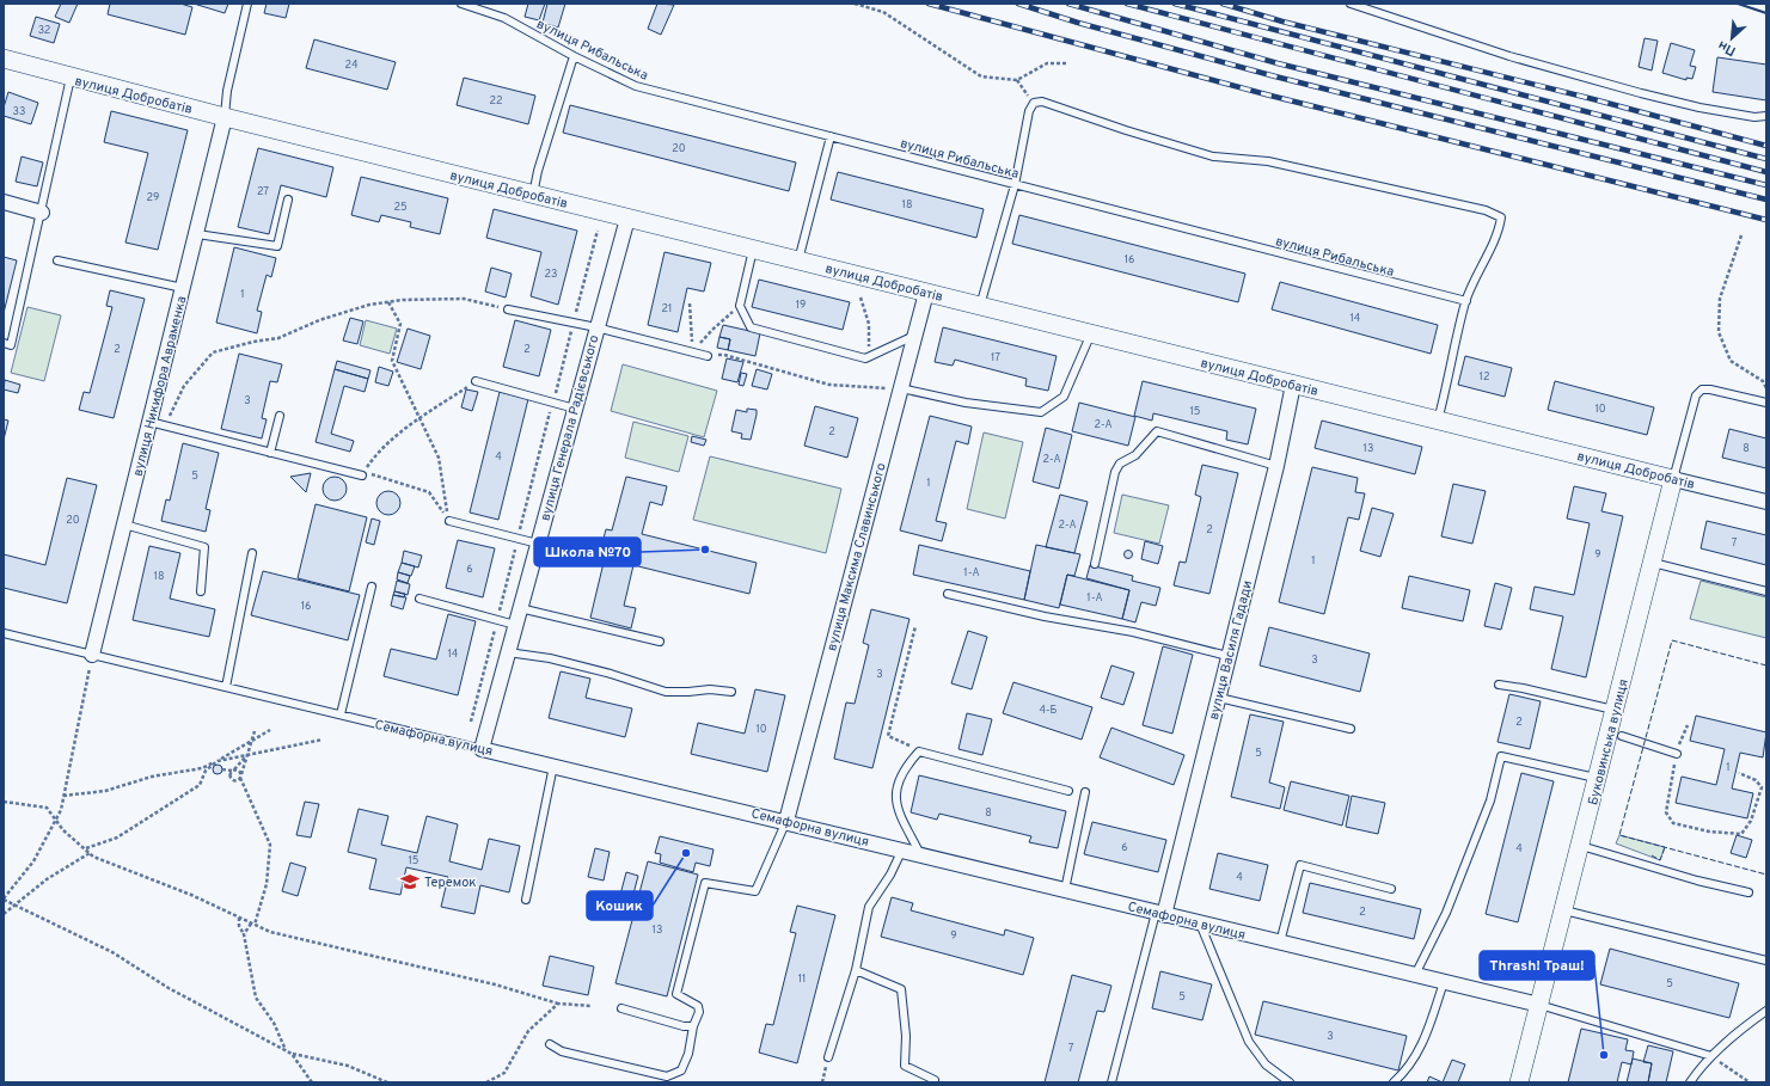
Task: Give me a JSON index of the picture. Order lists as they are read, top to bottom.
{
  "streets": {
    "street": [
      "вулиця Добробатів",
      "вулиця Никифора Авраменка",
      "вулиця Генерала Радієвського",
      "вулиця Максима Славинського",
      "вулиця Василя Гадади",
      "Семафорна вулиця",
      "Буковинська вулиця"
    ],
    "lane": ["вулиця Рибальська"]
  },
  "crossings": [
    ["вулиця Добробатів", "вулиця Никифора Авраменка"],
    ["вулиця Добробатів", "вулиця Генерала Радієвського"],
    ["вулиця Добробатів", "вулиця Максима Славинського"],
    ["вулиця Добробатів", "вулиця Василя Гадади"],
    ["вулиця Добробатів", "Буковинська вулиця"],
    ["вулиця Никифора Авраменка", "Семафорна вулиця"],
    ["вулиця Генерала Радієвського", "Семафорна вулиця"],
    ["вулиця Максима Славинського", "Семафорна вулиця"],
    ["вулиця Василя Гадади", "Семафорна вулиця"],
    ["Семафорна вулиця", "Буковинська вулиця"]
  ],
  "places": {
    "other": ["Школа №70", "Кошик", "Thrash! Траш!"],
    "school or university": ["Теремок"]
  },
  "house_numbers": [
    "32",
    "24",
    "22",
    "33",
    "20",
    "27",
    "29",
    "18",
    "25",
    "16",
    "23",
    "1",
    "19",
    "21",
    "14",
    "2",
    "2",
    "17",
    "12",
    "3",
    "10",
    "15",
    "2-А",
    "2",
    "13",
    "8",
    "4",
    "2-А",
    "5",
    "1",
    "20",
    "2-А",
    "2",
    "7",
    "9",
    "1",
    "6",
    "1-А",
    "18",
    "1-А",
    "16",
    "14",
    "3",
    "3",
    "4-Б",
    "2",
    "10",
    "5",
    "1",
    "8",
    "6",
    "4",
    "15",
    "4",
    "2",
    "13",
    "9",
    "11",
    "5",
    "5",
    "3",
    "7"
  ],
  "north": "bottom left"
}
